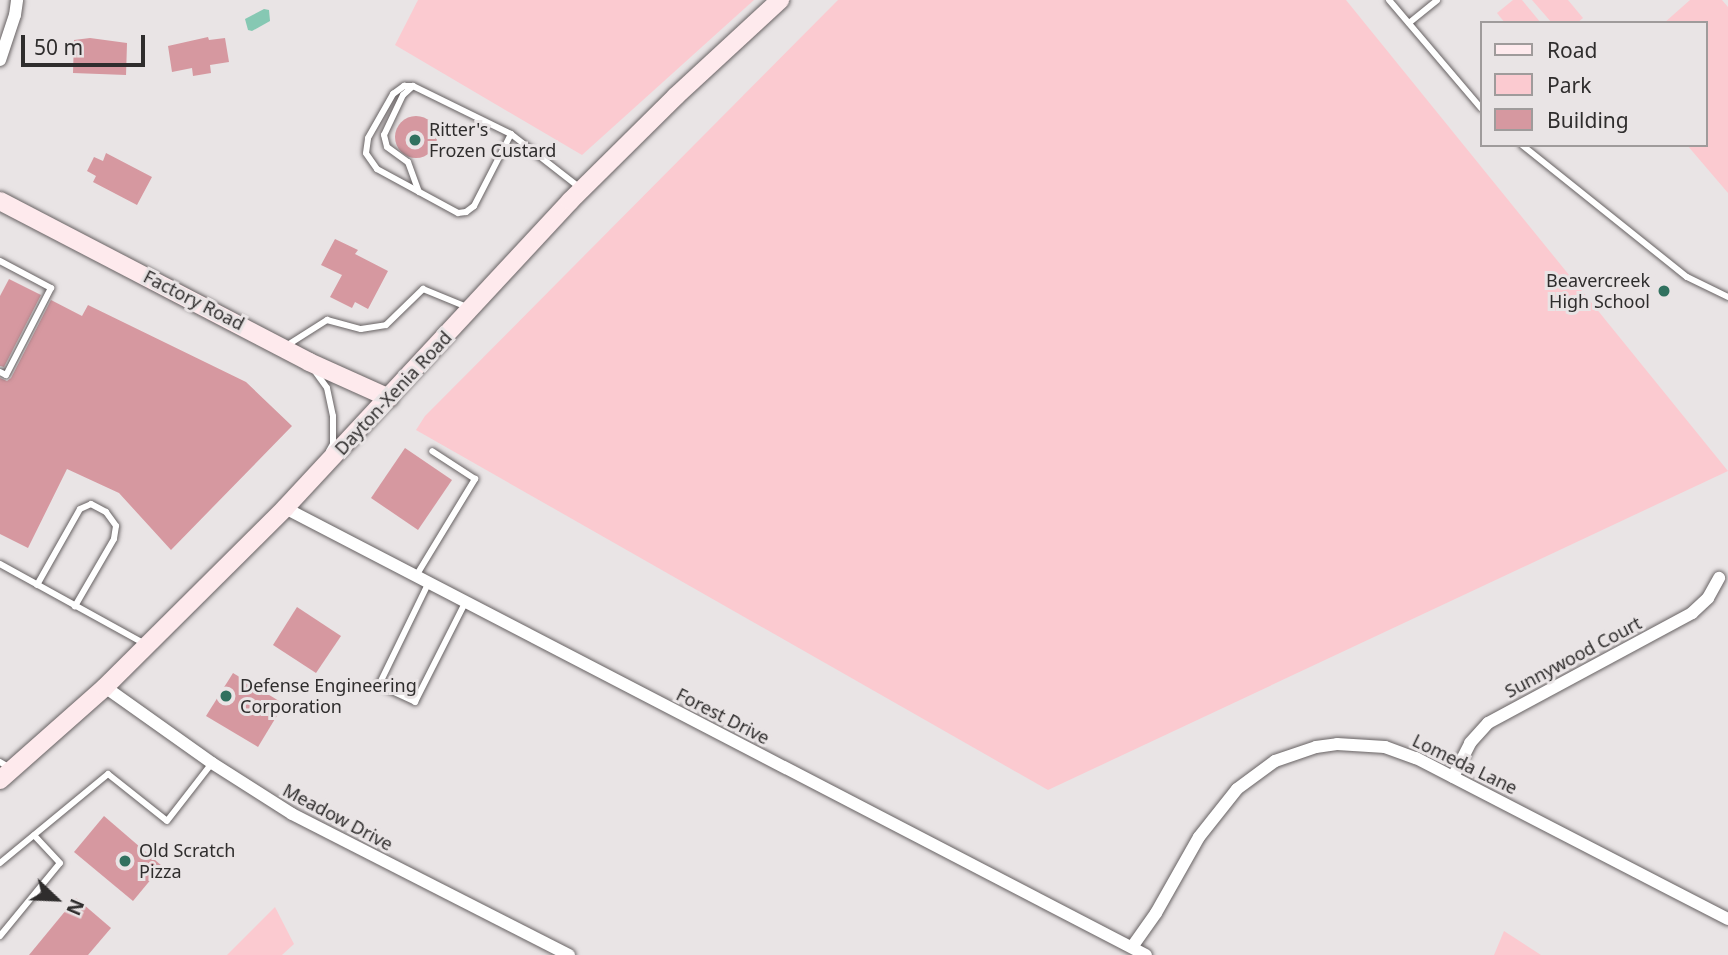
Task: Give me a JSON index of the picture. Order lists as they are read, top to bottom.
{
  "streets": {
    "main road": ["Factory Road", "Dayton-Xenia Road"],
    "street": [
      "Sunnywood Court",
      "Forest Drive",
      "Lomeda Lane",
      "Meadow Drive"
    ]
  },
  "crossings": [
    ["Factory Road", "Dayton-Xenia Road"],
    ["Dayton-Xenia Road", "Forest Drive"],
    ["Dayton-Xenia Road", "Meadow Drive"],
    ["Sunnywood Court", "Lomeda Lane"],
    ["Forest Drive", "Lomeda Lane"]
  ],
  "places": [
    "Ritter's Frozen Custard",
    "Beavercreek High School",
    "Defense Engineering Corporation",
    "Old Scratch Pizza"
  ],
  "legend": ["Road", "Park", "Building"],
  "scale_bar": "50 m",
  "north": "bottom right"
}
